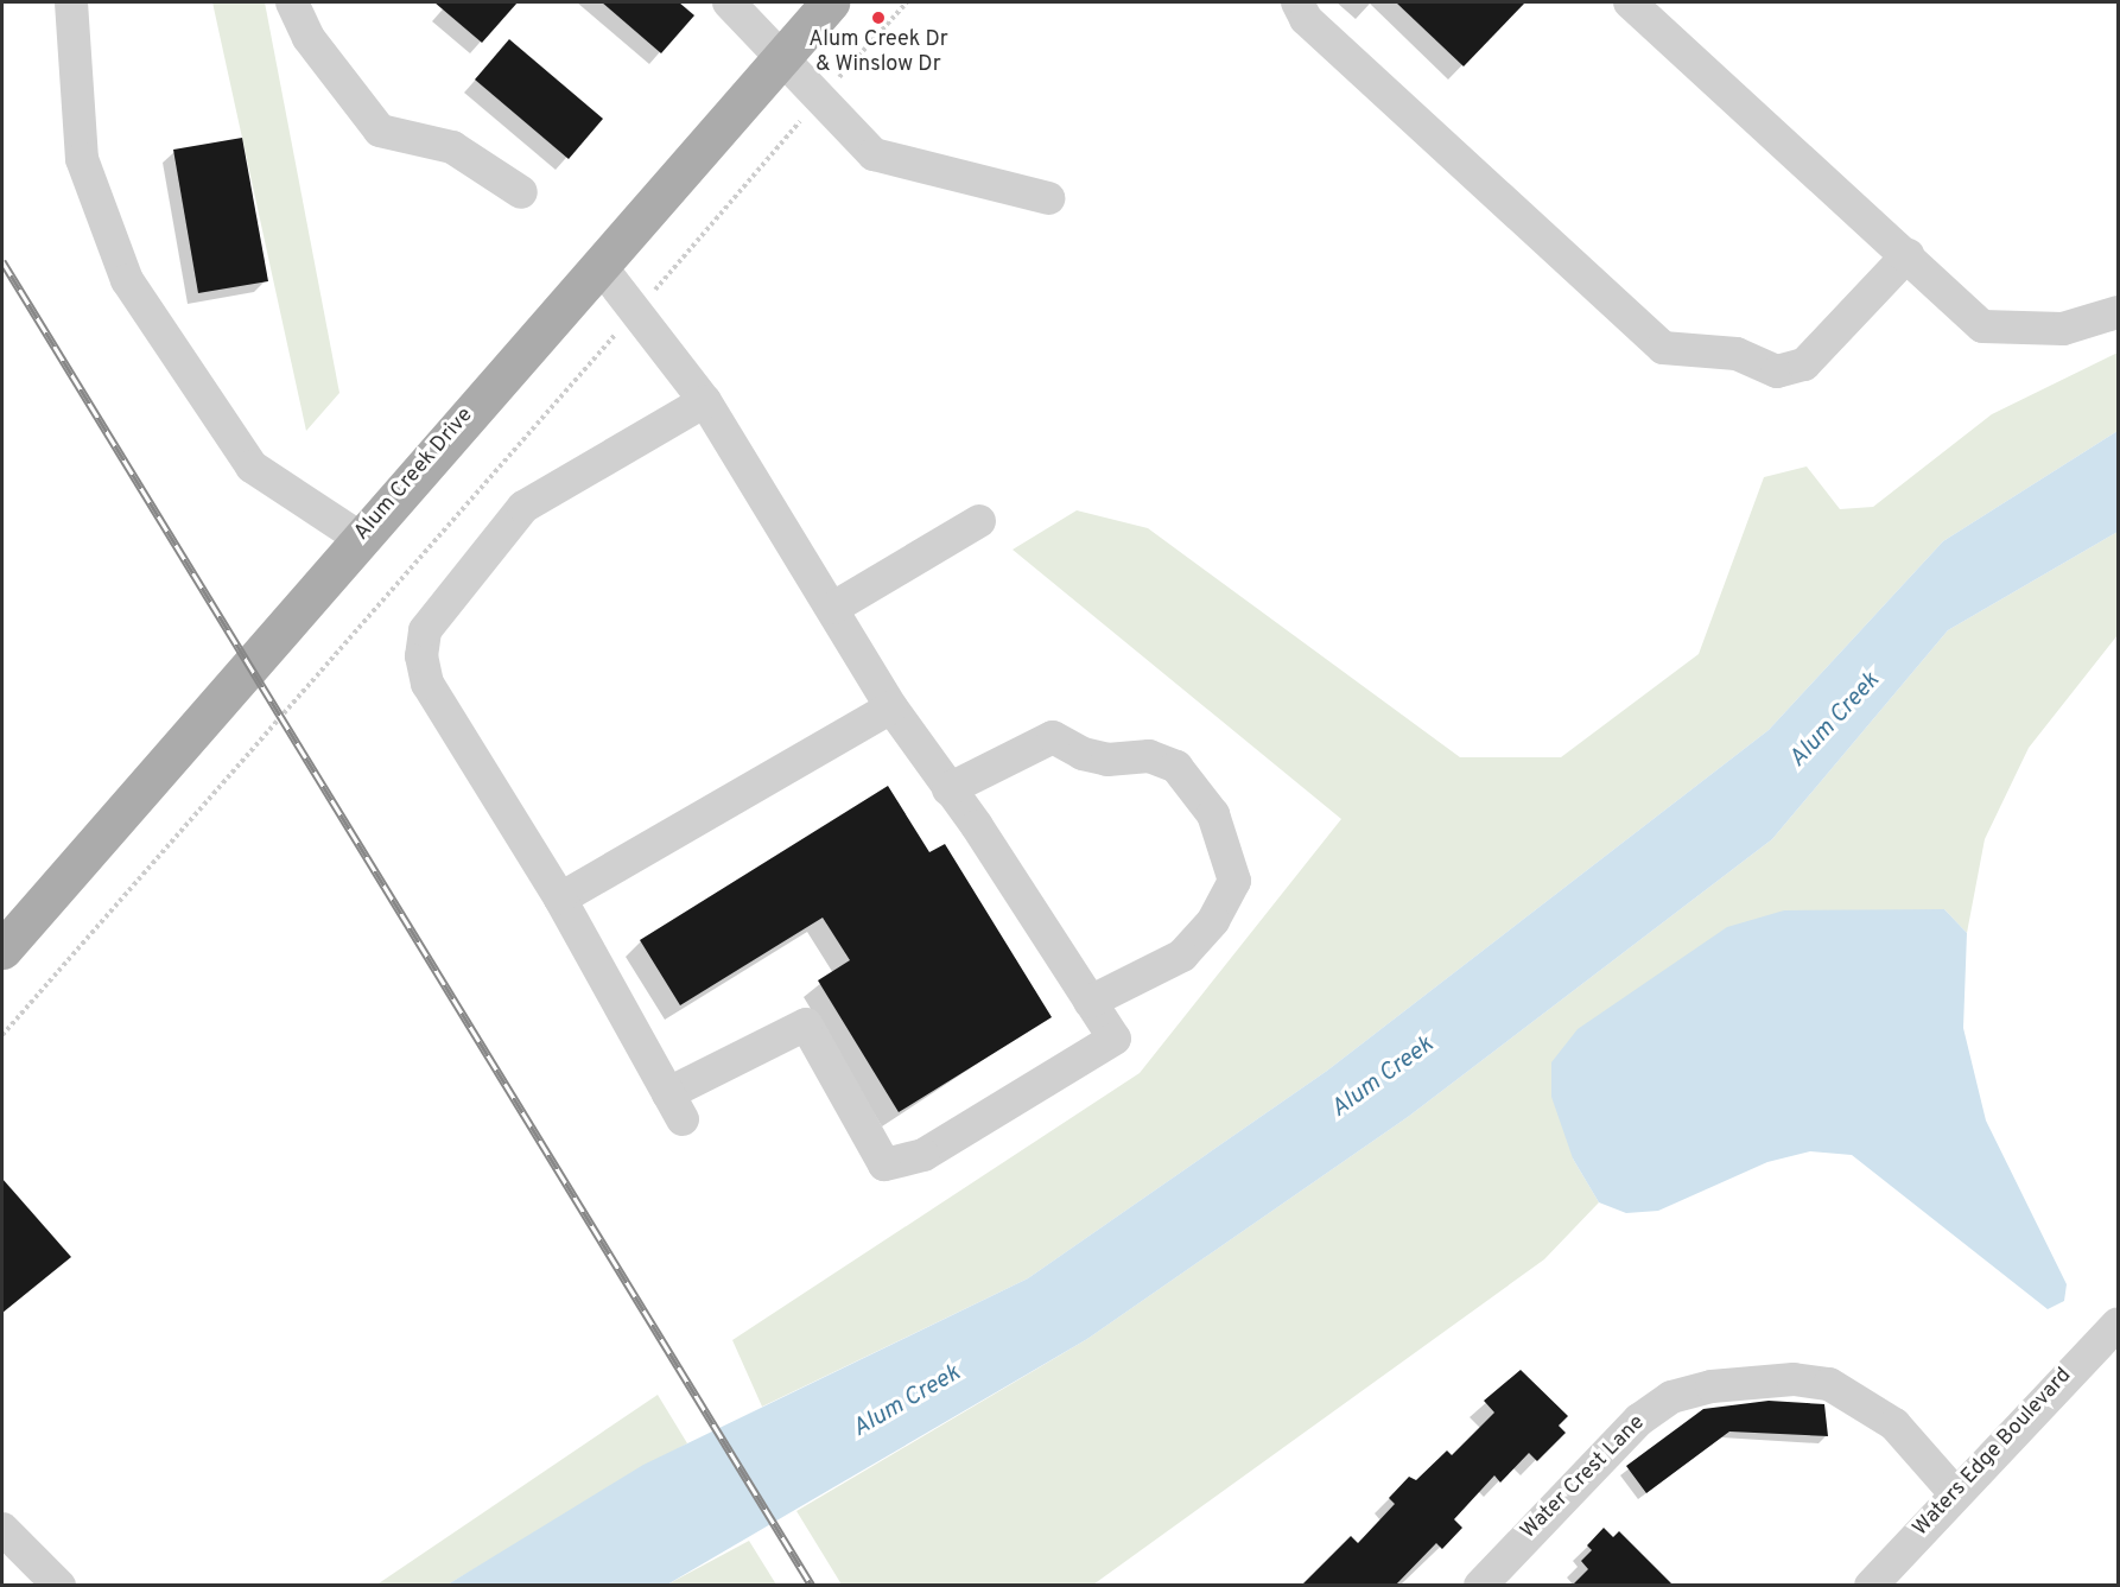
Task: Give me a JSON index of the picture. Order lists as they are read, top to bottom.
{
  "streets": {
    "main road": ["Alum Creek Drive"],
    "street": ["Waters Edge Boulevard", "Water Crest Lane"]
  },
  "crossings": [
    ["Waters Edge Boulevard", "Water Crest Lane"]
  ],
  "water": ["Alum Creek"],
  "places": ["Alum Creek Dr & Winslow Dr"]
}
